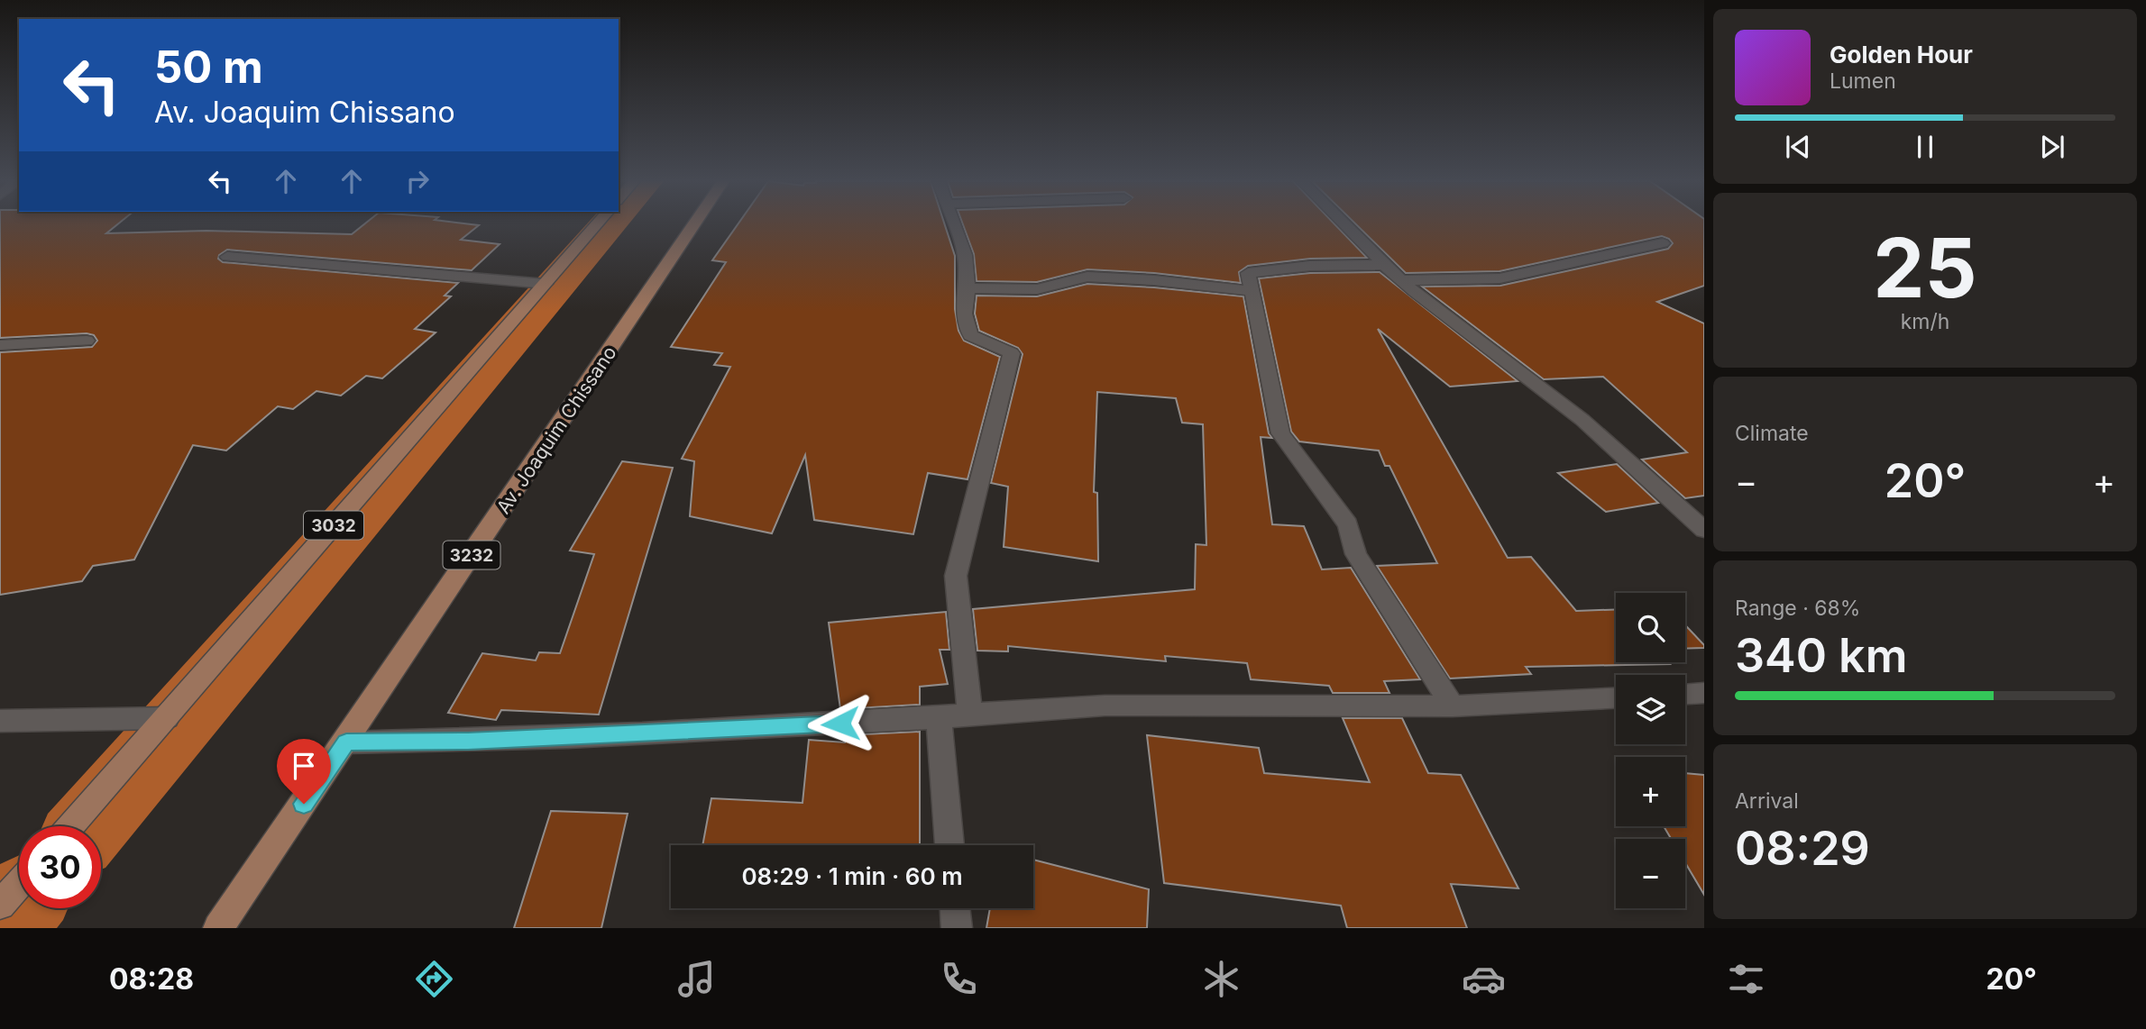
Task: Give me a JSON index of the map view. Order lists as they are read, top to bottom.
{
  "streets": {
    "main road": ["Av. Joaquim Chissano", "3032", "3232"]
  },
  "page": {
    "turn": ["50 m", "Av. Joaquim Chissano"],
    "song": ["Golden Hour", "Lumen"],
    "tile": [
      ["25", "km/h"],
      "Climate",
      ["Range · 68%", "340 km"],
      ["Arrival", "08:29"]
    ],
    "heat": ["−", "20°", "+"],
    "map_buttons": ["+", "−"],
    "limit": "30",
    "trip": "08:29 · 1 min · 60 m",
    "tabs": ["08:28", "20°"]
  }
}
